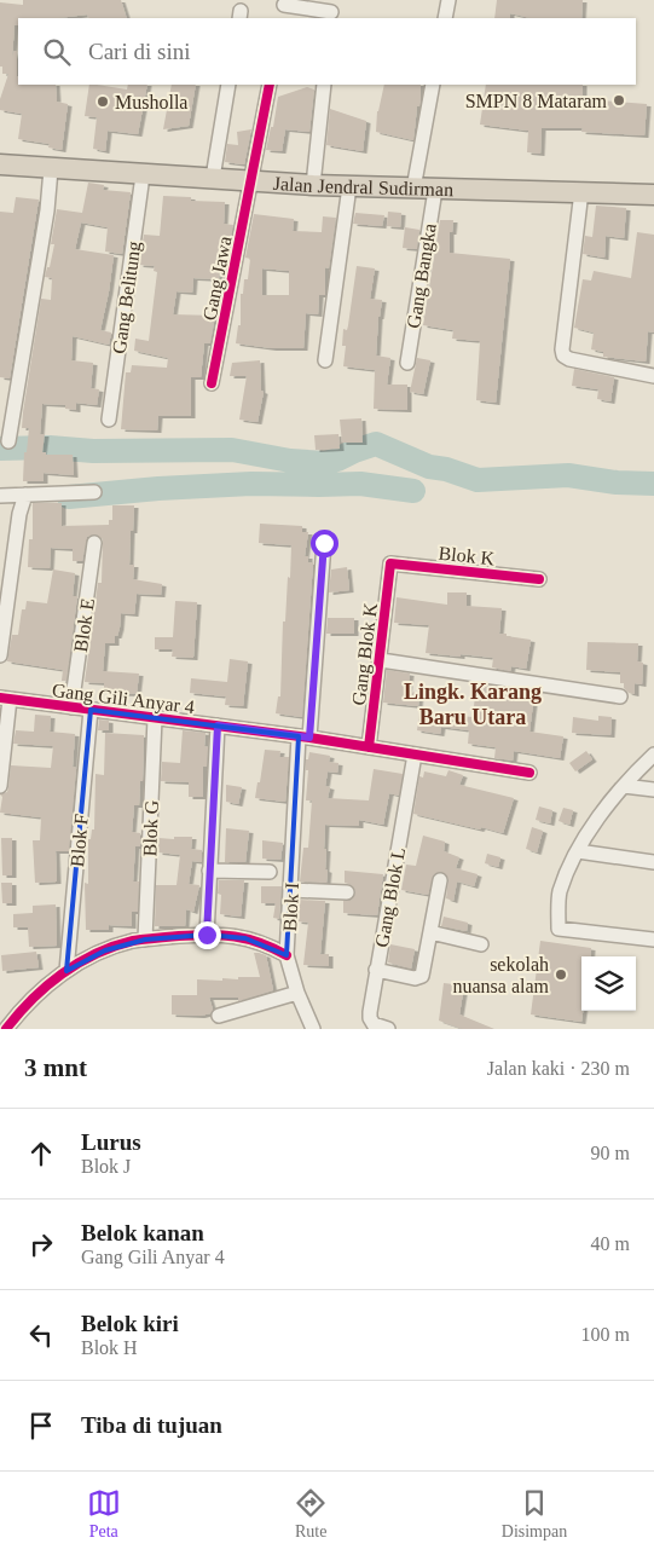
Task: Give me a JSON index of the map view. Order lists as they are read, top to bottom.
{
  "streets": {
    "highway": ["Jalan Jendral Sudirman"],
    "street": [
      "Gang Bangka",
      "Gang Jawa",
      "Gang Belitung",
      "Blok K",
      "Blok E",
      "Gang Blok K",
      "Gang Gili Anyar 4",
      "Blok G",
      "Blok F",
      "Gang Blok L",
      "Blok I"
    ]
  },
  "crossings": [
    ["Jalan Jendral Sudirman", "Gang Bangka"],
    ["Jalan Jendral Sudirman", "Gang Jawa"],
    ["Jalan Jendral Sudirman", "Gang Belitung"],
    ["Blok K", "Gang Blok K"],
    ["Blok E", "Gang Gili Anyar 4"],
    ["Gang Blok K", "Gang Gili Anyar 4"],
    ["Gang Gili Anyar 4", "Blok G"],
    ["Gang Gili Anyar 4", "Blok F"],
    ["Gang Gili Anyar 4", "Gang Blok L"],
    ["Gang Gili Anyar 4", "Blok I"]
  ],
  "districts": ["Lingk. Karang Baru Utara"],
  "places": ["SMPN 8 Mataram", "Musholla", "sekolah nuansa alam"],
  "page": {
    "search": "Cari di sini",
    "heading": ["3 mnt", "Jalan kaki · 230 m"],
    "list": [
      ["Lurus", "Blok J", "90 m"],
      ["Belok kanan", "Gang Gili Anyar 4", "40 m"],
      ["Belok kiri", "Blok H", "100 m"],
      "Tiba di tujuan"
    ],
    "nav": ["Peta", "Rute", "Disimpan"]
  }
}
